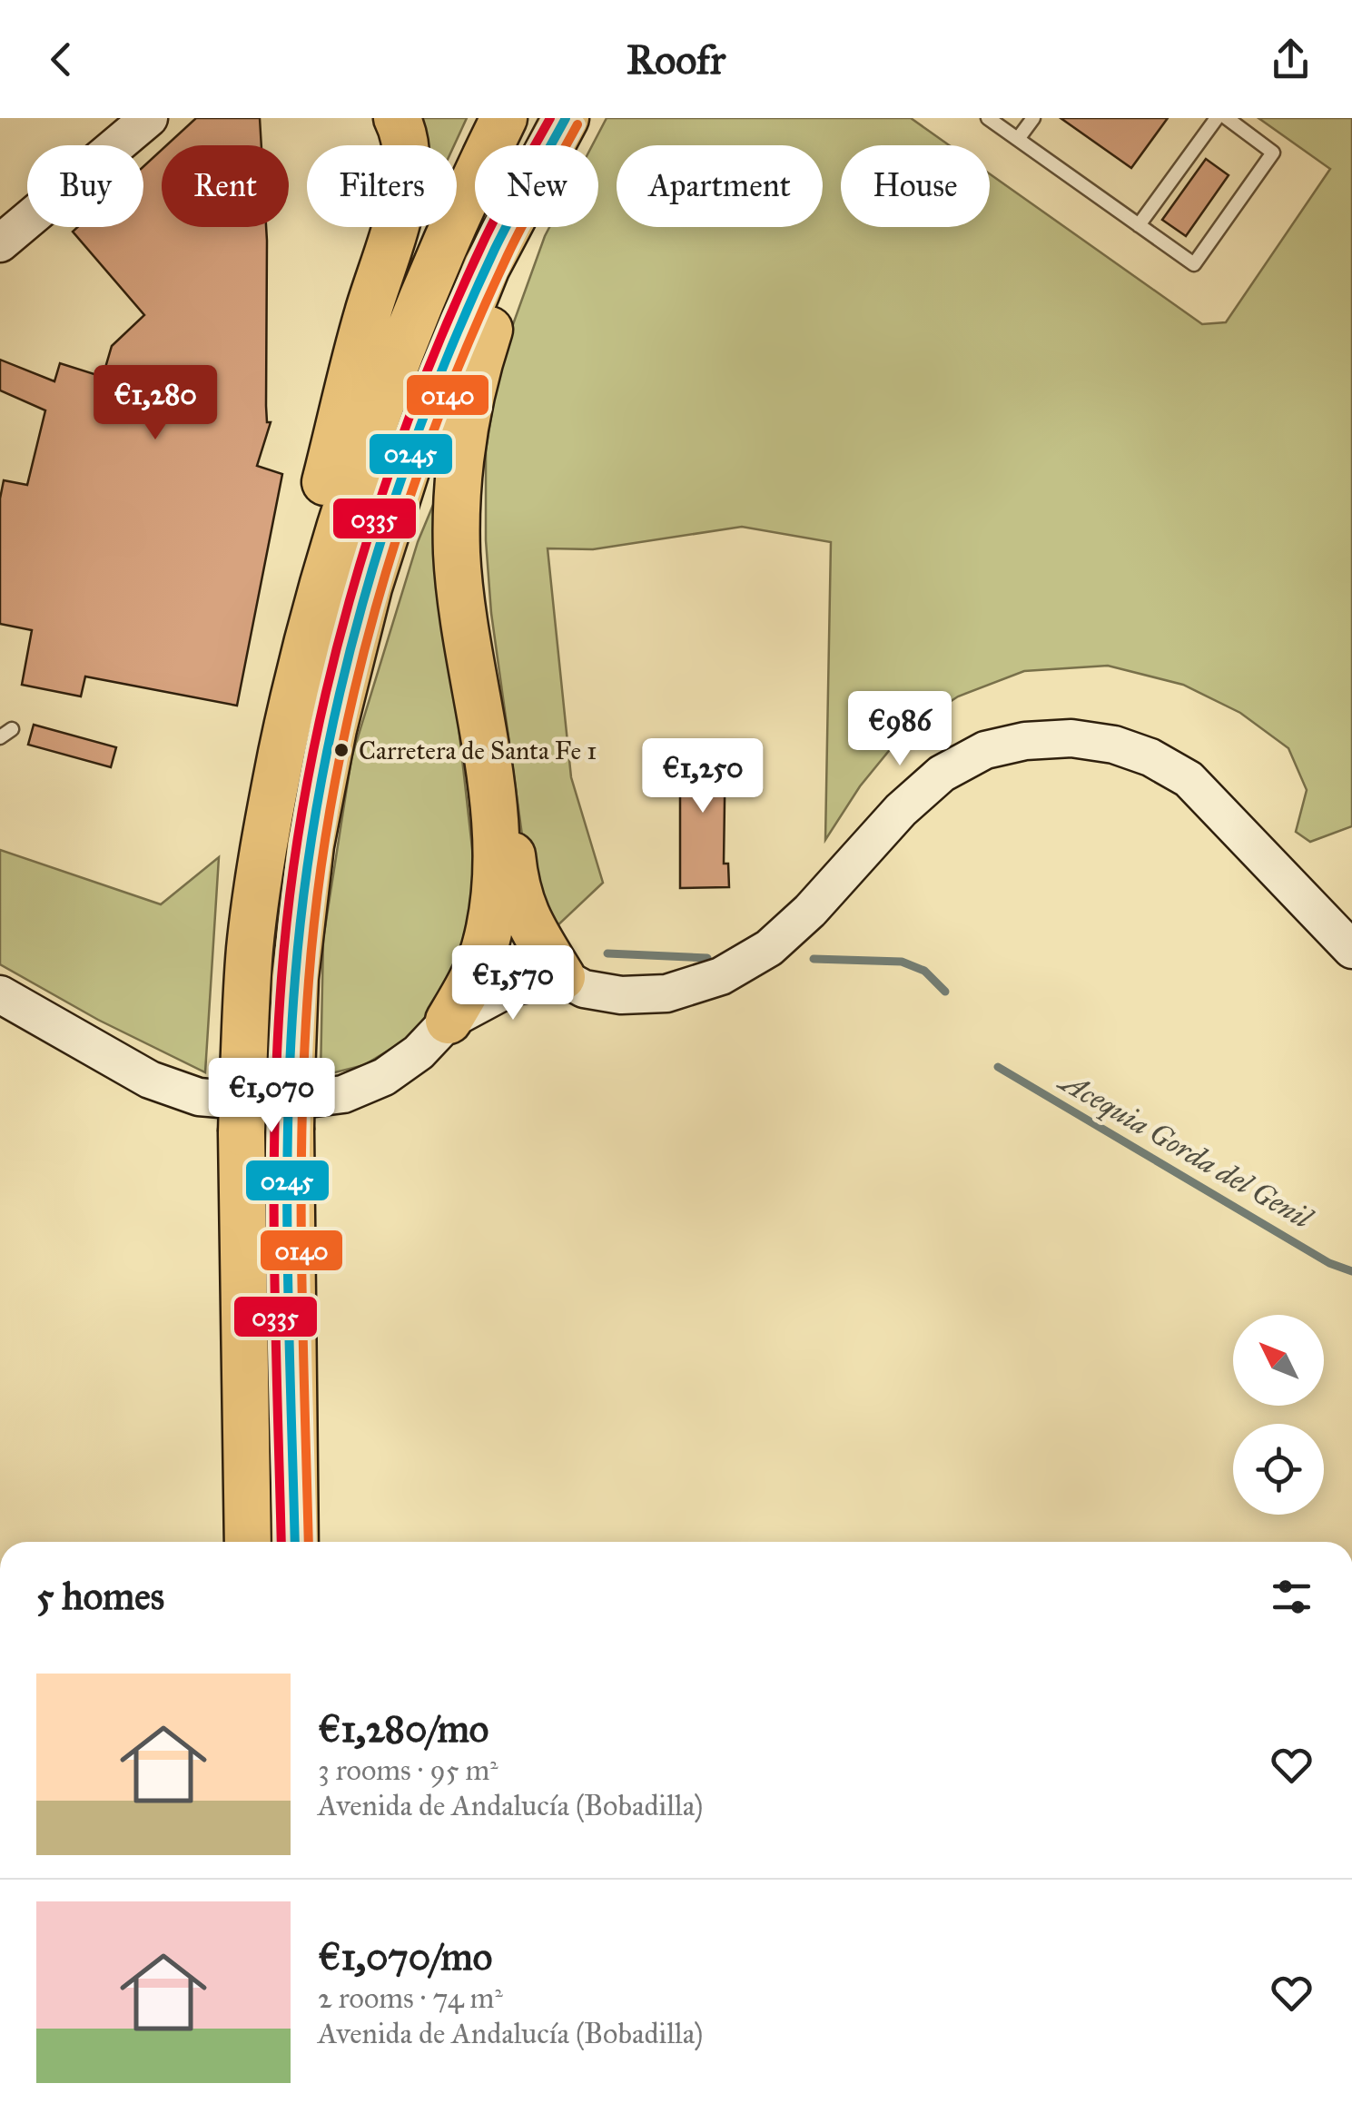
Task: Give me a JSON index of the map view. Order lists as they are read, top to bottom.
{
  "water": ["Acequia Gorda del Genil"],
  "places": ["Carretera de Santa Fe 1"],
  "lines": ["transit line 0245", "transit line 0335", "transit line 0140"],
  "north": "top left",
  "page": {
    "header": "Roofr",
    "chip": [
      "Buy",
      "Rent",
      "Filters",
      "New",
      "Apartment",
      "House"
    ],
    "price": [
      "€1,280",
      "€986",
      "€1,250",
      "€1,570",
      "€1,070"
    ],
    "heading": "5 homes",
    "list": [
      {
        "name": "€1,280/mo",
        "note": "3 rooms · 95 m² · Avenida de Andalucía (Bobadilla)"
      },
      {
        "name": "€1,070/mo",
        "note": "2 rooms · 74 m² · Avenida de Andalucía (Bobadilla)"
      }
    ]
  }
}
